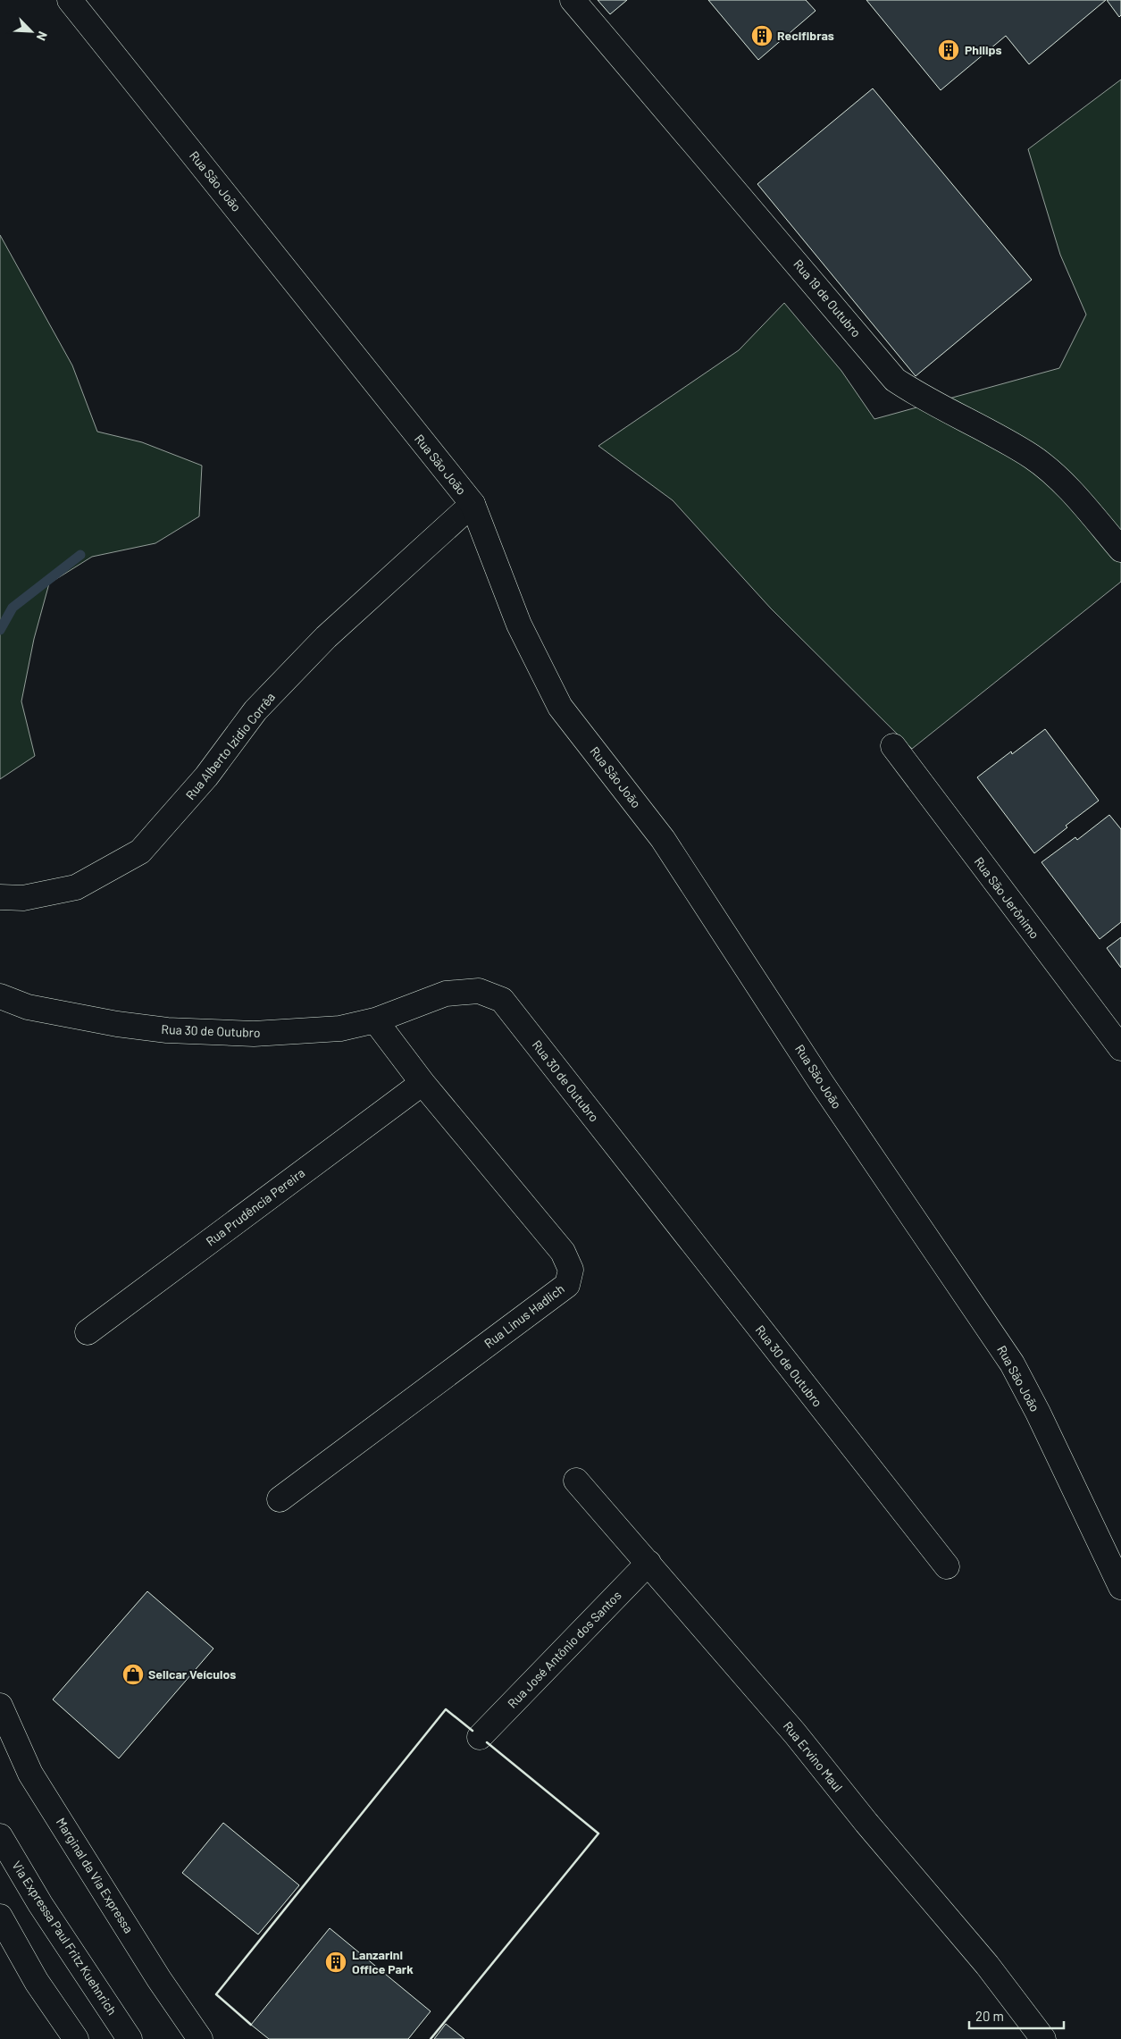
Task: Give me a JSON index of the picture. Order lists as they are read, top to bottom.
{
  "streets": {
    "street": [
      "Rua São João",
      "Rua 19 de Outubro",
      "Rua Alberto Izidio Corrêa",
      "Rua São Jerônimo",
      "Rua 30 de Outubro",
      "Rua Prudência Pereira",
      "Rua Linus Hadlich",
      "Rua José Antônio dos Santos",
      "Rua Ervino Maul",
      "Marginal da Via Expressa",
      "Via Expressa Paul Fritz Kuehnrich"
    ]
  },
  "crossings": [
    ["Rua São João", "Rua Alberto Izidio Corrêa"],
    ["Rua 30 de Outubro", "Rua Linus Hadlich"],
    ["Rua Prudência Pereira", "Rua Linus Hadlich"],
    ["Rua José Antônio dos Santos", "Rua Ervino Maul"]
  ],
  "places": {
    "building": ["Recifibras", "Philips", "Lanzarini Office Park"],
    "shop": ["Selicar Veículos"]
  },
  "scale_bar": "20 m",
  "north": "bottom right"
}
